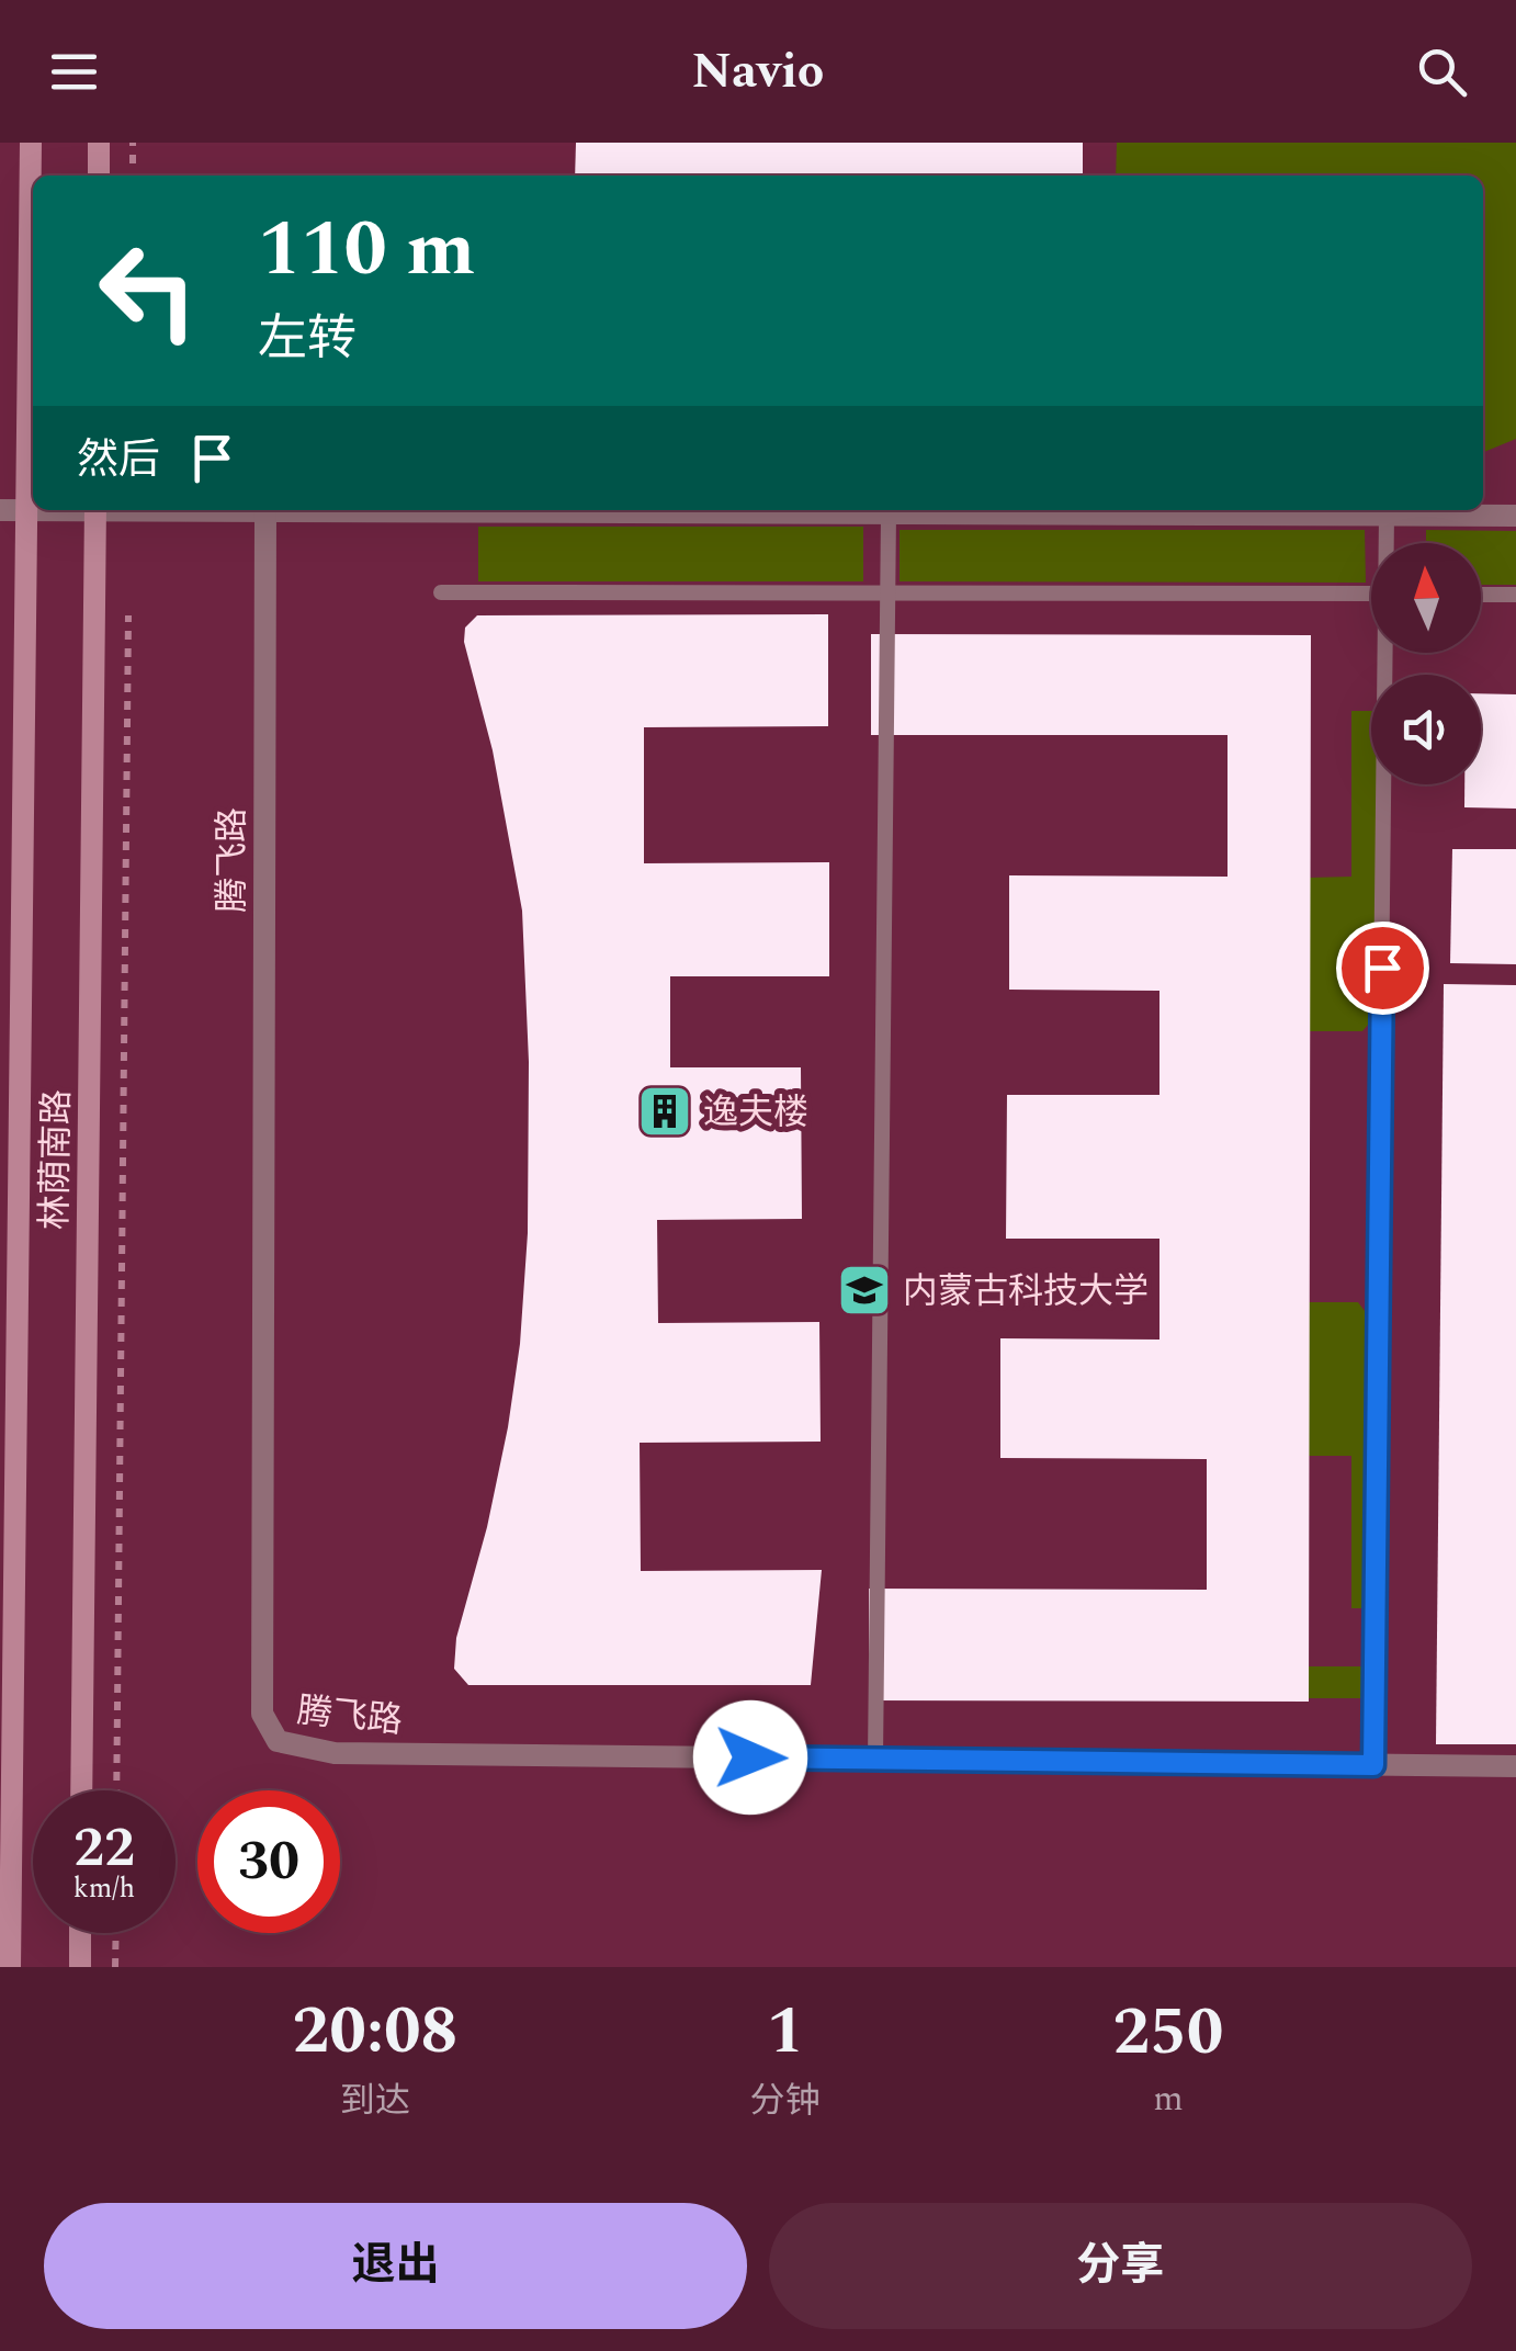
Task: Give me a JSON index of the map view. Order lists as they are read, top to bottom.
{
  "streets": {
    "main road": ["林荫南路"],
    "street": ["腾飞路"]
  },
  "places": {
    "building": ["逸夫楼"],
    "school or university": ["内蒙古科技大学"]
  },
  "north": "top",
  "page": {
    "header": "Navio",
    "turn": ["110 m", "左转"],
    "then": "然后",
    "speed": "22 km/h",
    "limit": "30",
    "eta": [
      "20:08",
      "到达",
      "1",
      "分钟",
      "250",
      "m"
    ],
    "buttons": ["退出", "分享"]
  }
}
